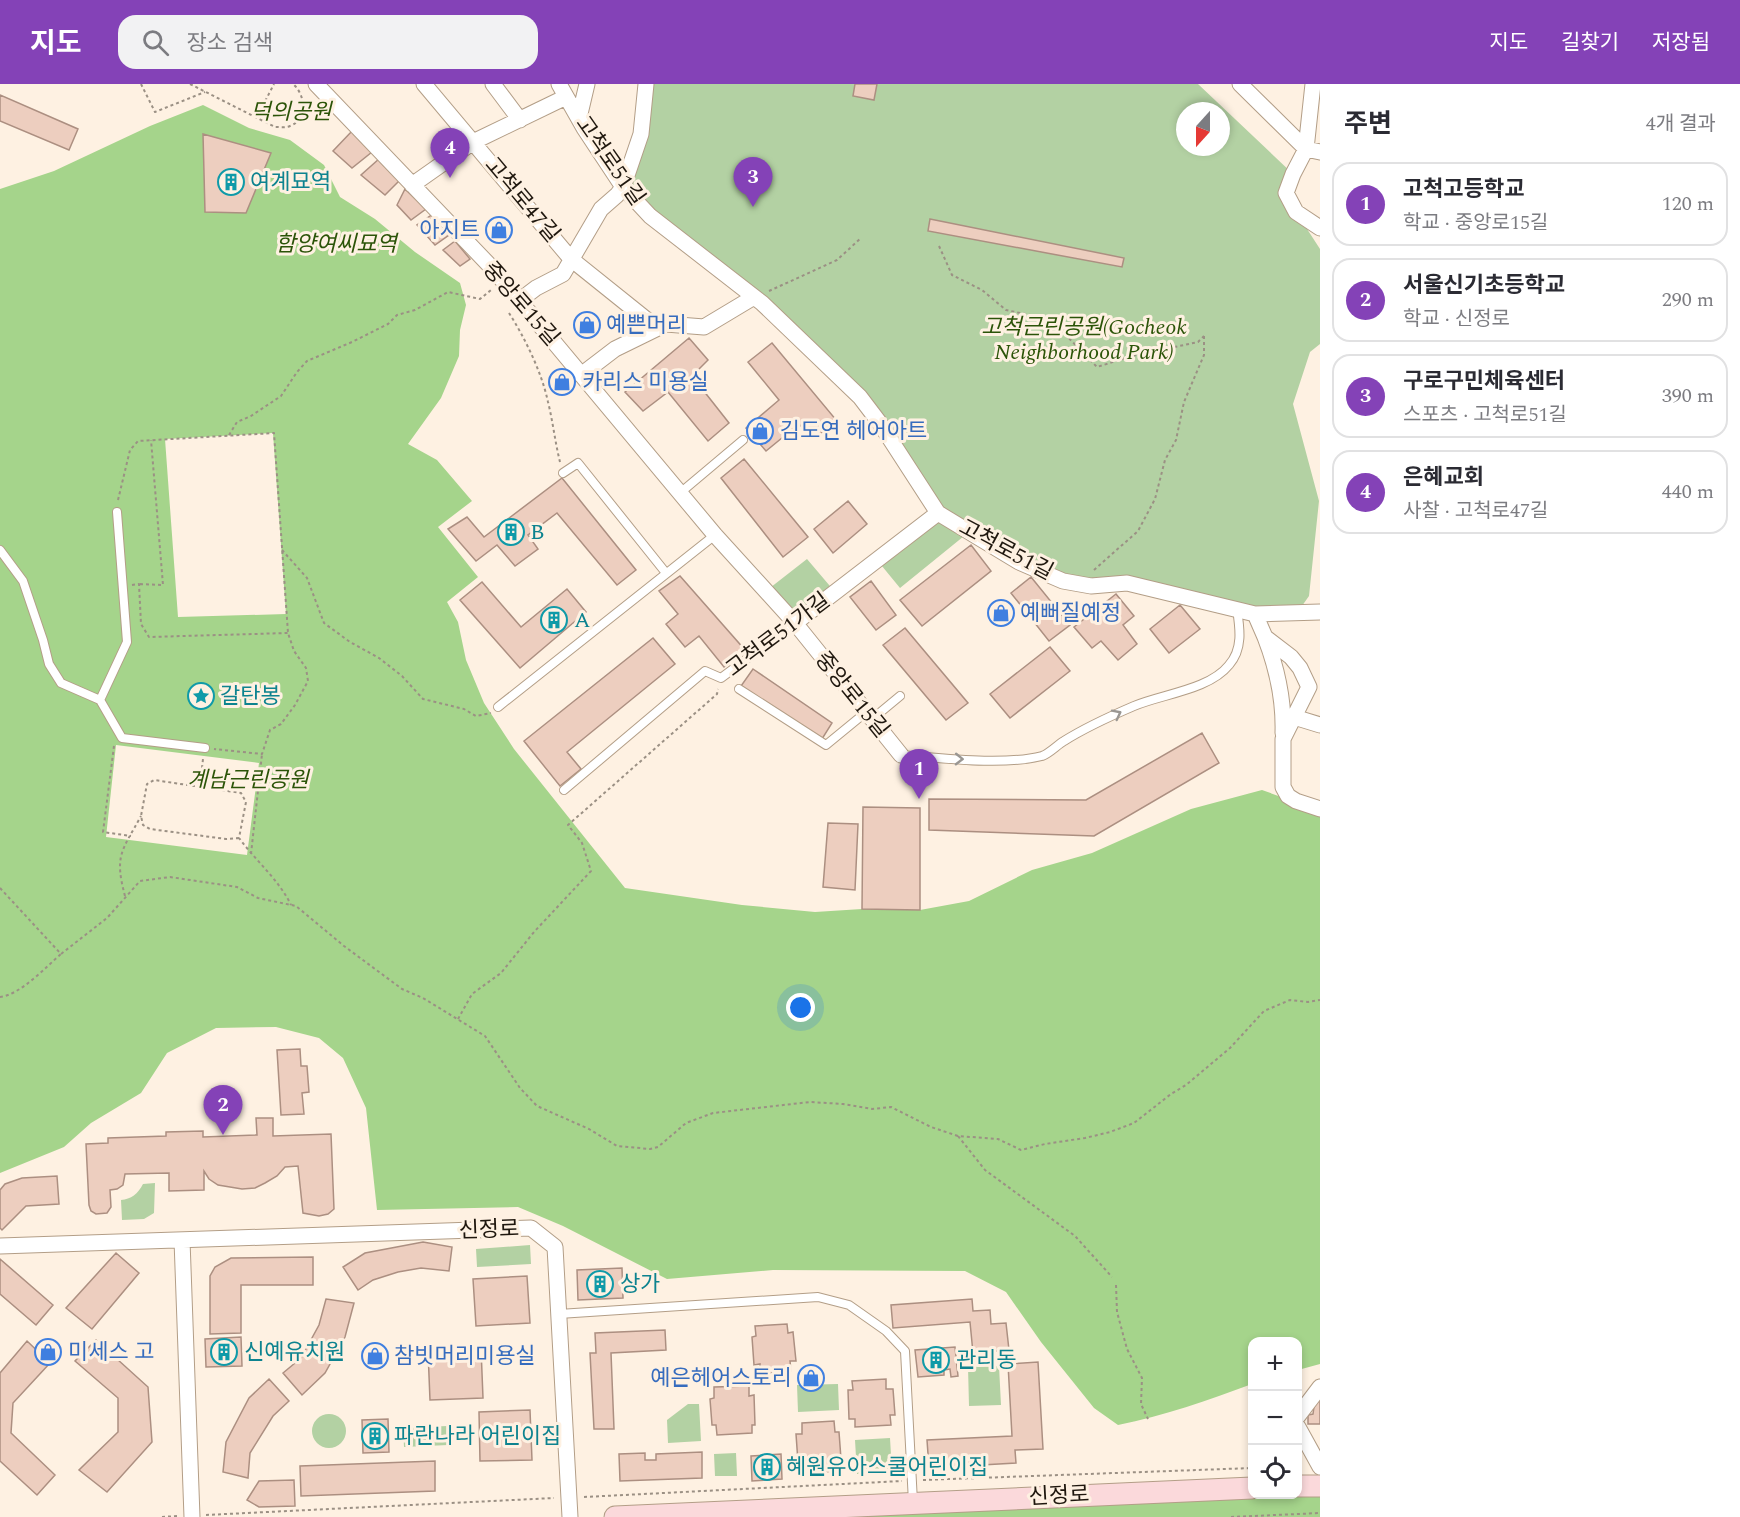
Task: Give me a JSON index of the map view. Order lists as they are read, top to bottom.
{
  "streets": {
    "main road": ["신정로"],
    "street": [
      "고척로51길",
      "고척로47길",
      "중앙로15길",
      "고척로51가길"
    ]
  },
  "crossings": [
    ["고척로51길", "고척로47길"],
    ["고척로51길", "중앙로15길"],
    ["고척로51길", "고척로51가길"],
    ["고척로47길", "중앙로15길"],
    ["중앙로15길", "고척로51가길"]
  ],
  "parks": [
    "덕의공원",
    "함양여씨묘역",
    "고척근린공원(Gocheok Neighborhood Park)",
    "계남근린공원"
  ],
  "places": {
    "building": [
      "여계묘역",
      "B",
      "A",
      "상가",
      "신예유치원",
      "관리동",
      "파란나라 어린이집",
      "혜원유아스쿨어린이집"
    ],
    "shop": [
      "아지트",
      "예쁜머리",
      "카리스 미용실",
      "김도연 헤어아트",
      "예뻐질예정",
      "미세스 고",
      "참빗머리미용실",
      "예은헤어스토리"
    ],
    "place": ["갈탄봉"]
  },
  "north": "bottom",
  "page": {
    "header": "지도",
    "search": "장소 검색",
    "nav": ["지도", "길찾기", "저장됨"],
    "heading": ["주변", "4개 결과"],
    "pins": [
      "4",
      "3",
      "1",
      "2"
    ],
    "list": [
      {
        "mark": "1",
        "name": "고척고등학교",
        "note": "학교 · 중앙로15길",
        "value": "120 m"
      },
      {
        "mark": "2",
        "name": "서울신기초등학교",
        "note": "학교 · 신정로",
        "value": "290 m"
      },
      {
        "mark": "3",
        "name": "구로구민체육센터",
        "note": "스포츠 · 고척로51길",
        "value": "390 m"
      },
      {
        "mark": "4",
        "name": "은혜교회",
        "note": "사찰 · 고척로47길",
        "value": "440 m"
      }
    ],
    "map_buttons": ["+", "−"]
  }
}
